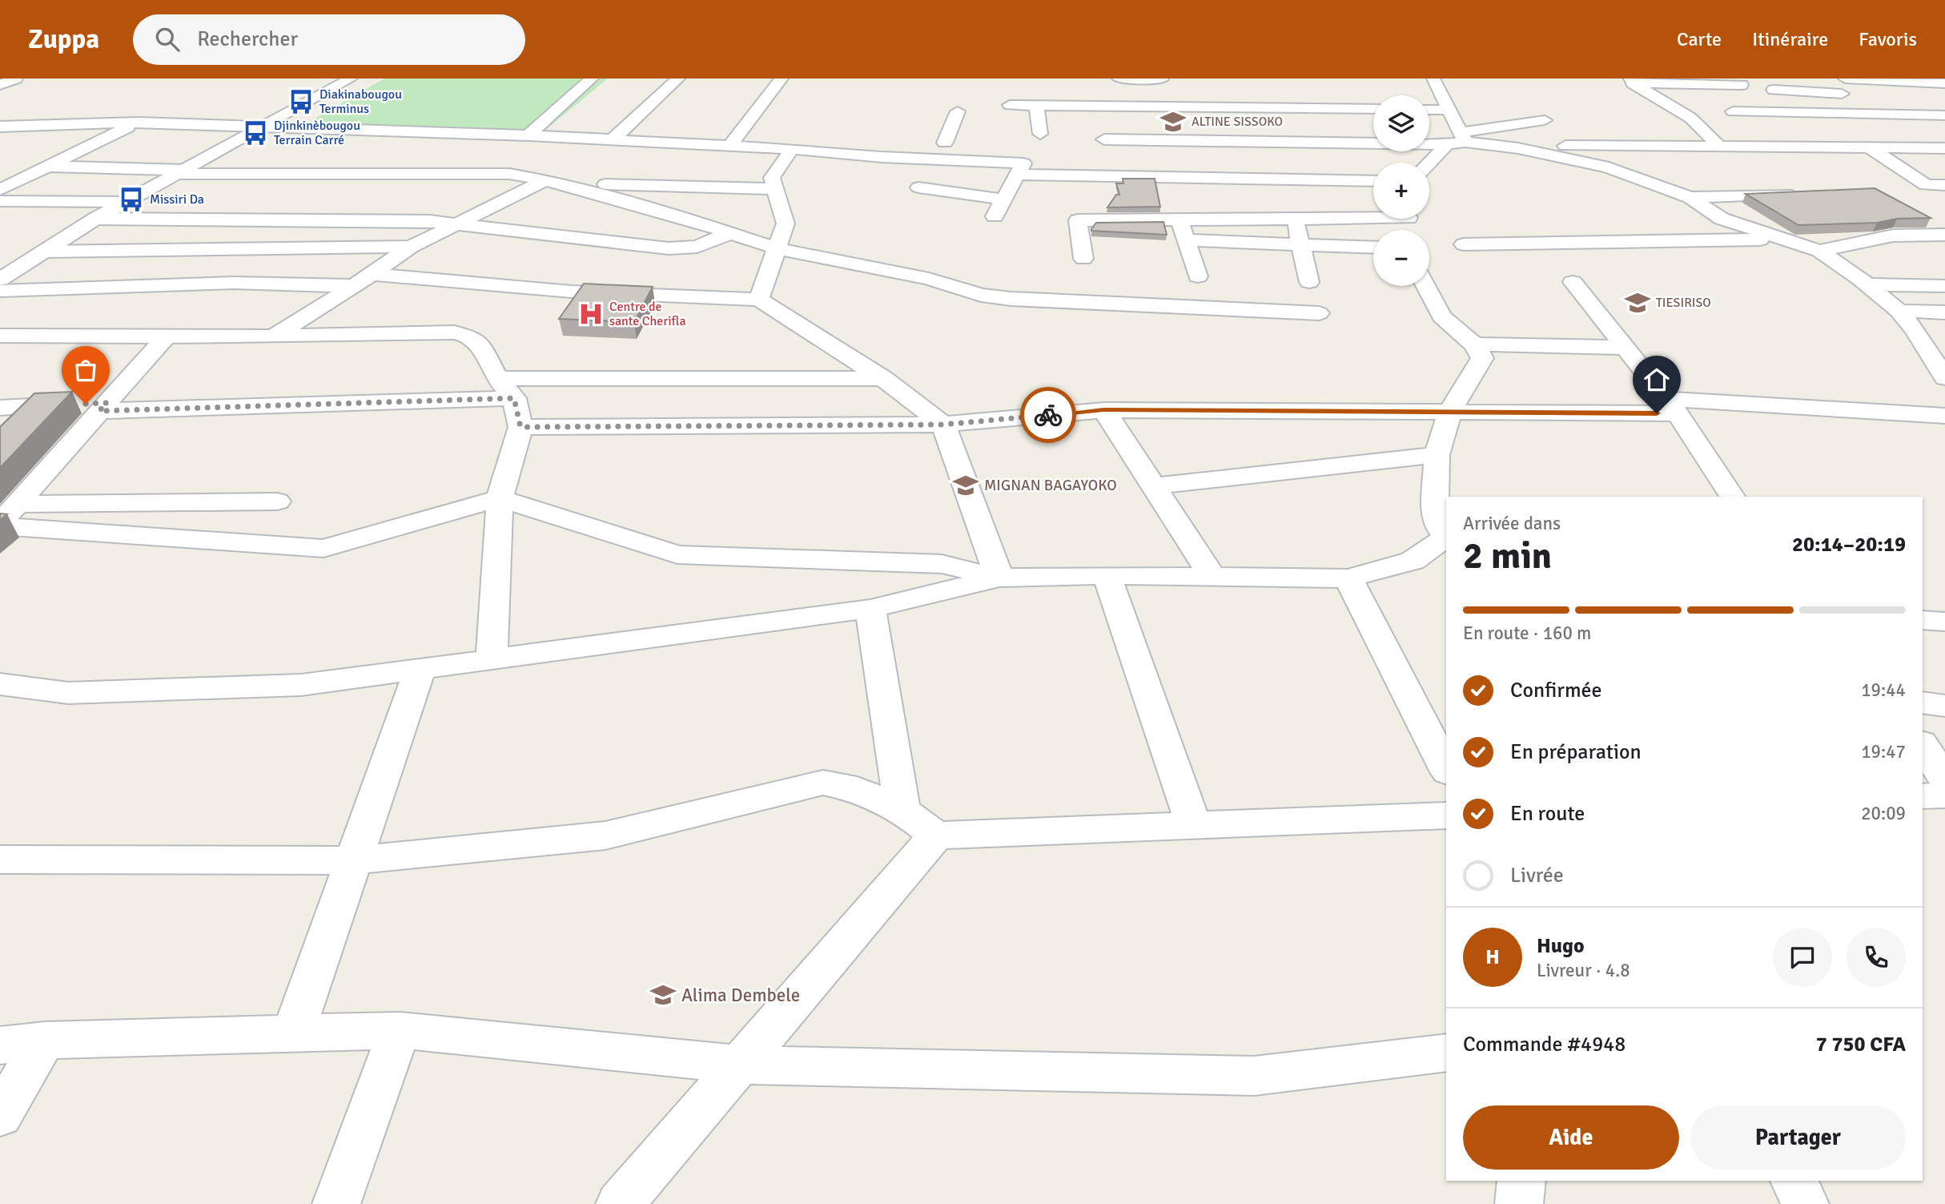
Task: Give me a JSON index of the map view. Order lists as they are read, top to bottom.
{
  "places": {
    "bus stop": ["Diakinabougou Terminus", "Djinkinèbougou Terrain Carré", "Missiri Da"],
    "school or university": [
      "ALTINE SISSOKO",
      "TIESIRISO",
      "MIGNAN BAGAYOKO",
      "Alima Dembele"
    ],
    "hospital": ["Centre de sante Cherifla"]
  },
  "page": {
    "header": "Zuppa",
    "search": "Rechercher",
    "nav": ["Carte", "Itinéraire", "Favoris"],
    "map_buttons": ["+", "−"],
    "heading": ["2 min", "Arrivée dans", "20:14–20:19"],
    "panel": [
      "Hugo",
      "Livreur · 4.8",
      "Commande #4948",
      "7 750 CFA"
    ],
    "bar": "En route · 160 m",
    "list": [
      ["Confirmée", "19:44"],
      ["En préparation", "19:47"],
      ["En route", "20:09"],
      "Livrée"
    ],
    "round": "H",
    "buttons": ["Aide", "Partager"]
  }
}
